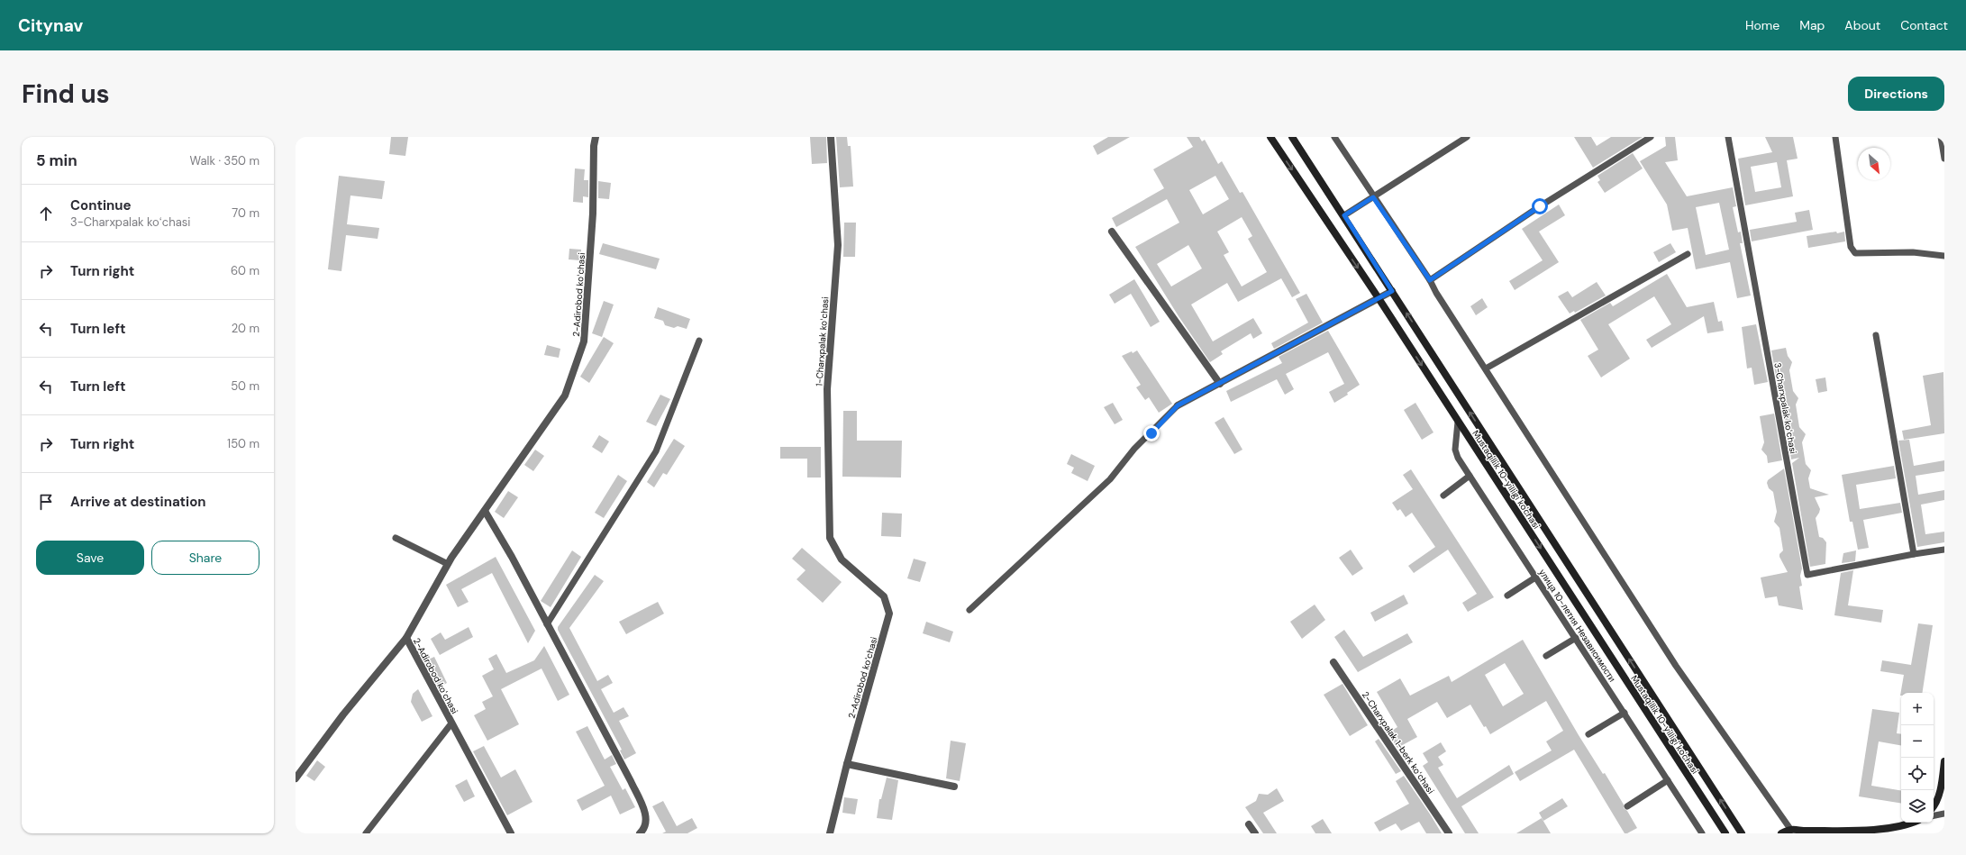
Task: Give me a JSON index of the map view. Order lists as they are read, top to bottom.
{
  "streets": {
    "main road": ["Mustaqillik 10-yilligi ko'chasi"],
    "street": ["2-Adirobod koʻchasi", "1-Charxpalak koʻchasi", "2-Charxpalak 1-berk koʻchasi"],
    "lane": ["3-Charxpalak koʻchasi", "улица 10-летия Независимости"]
  },
  "crossings": [
    ["2-Adirobod koʻchasi", "1-Charxpalak koʻchasi"],
    ["Mustaqillik 10-yilligi ko'chasi", "улица 10-летия Независимости"]
  ],
  "north": "bottom right",
  "page": {
    "header": "Citynav",
    "nav": [
      "Home",
      "Map",
      "About",
      "Contact"
    ],
    "buttons": [
      "Directions",
      ["Save", "Share"]
    ],
    "title": "Find us",
    "heading": ["5 min", "Walk · 350 m"],
    "list": [
      ["Continue", "3-Charxpalak koʻchasi", "70 m"],
      ["Turn right", "60 m"],
      ["Turn left", "20 m"],
      ["Turn left", "50 m"],
      ["Turn right", "150 m"],
      "Arrive at destination"
    ],
    "map_buttons": ["+", "−"]
  }
}
